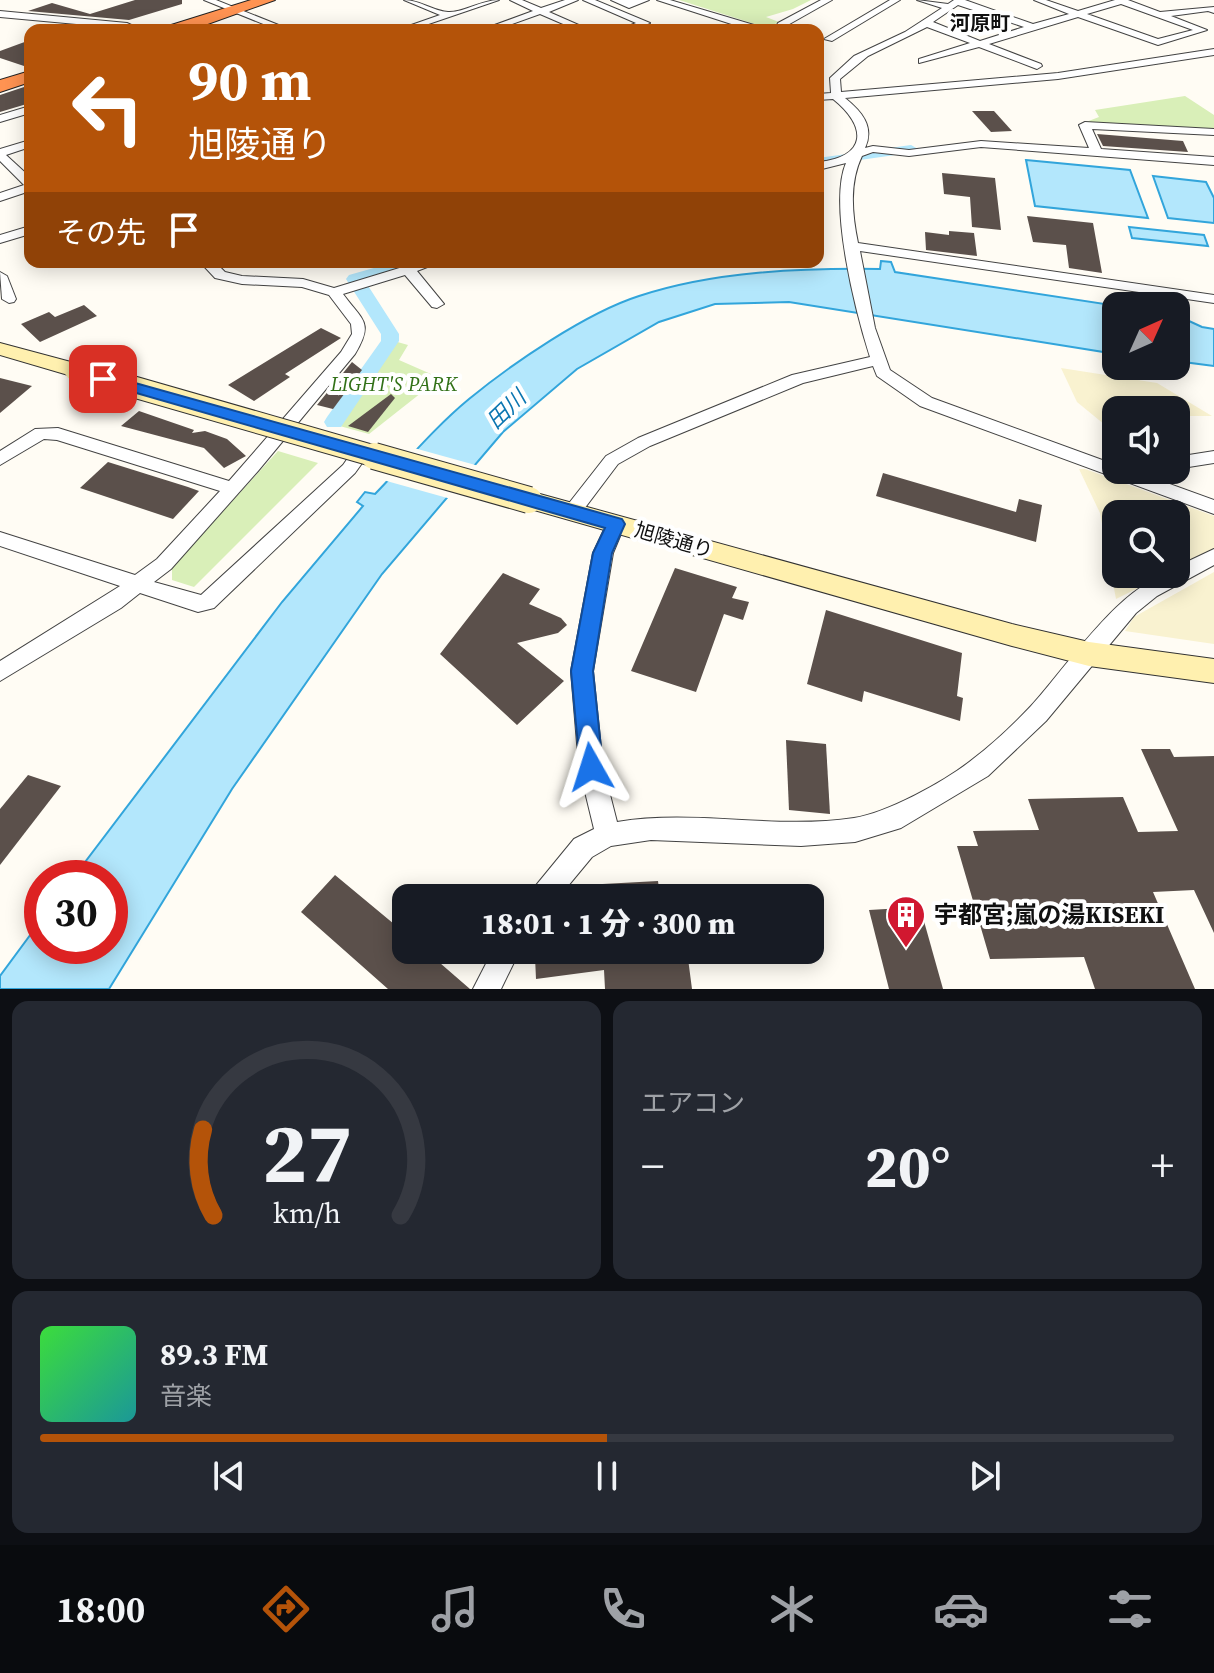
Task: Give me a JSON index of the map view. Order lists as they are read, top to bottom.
{
  "streets": {
    "street": ["旭陵通り"]
  },
  "districts": ["河原町"],
  "water": ["田川"],
  "parks": ["LIGHT'S PARK"],
  "places": {
    "building": ["宇都宮;嵐の湯KISEKI"]
  },
  "north": "top right",
  "page": {
    "turn": ["90 m", "旭陵通り"],
    "then": "その先",
    "limit": "30",
    "trip": "18:01 · 1 分 · 300 m",
    "tile": "エアコン",
    "heat": ["−", "20°", "+"],
    "song": ["89.3 FM", "音楽"],
    "tabs": "18:00",
    "gauge": ["27", "km/h"]
  }
}
